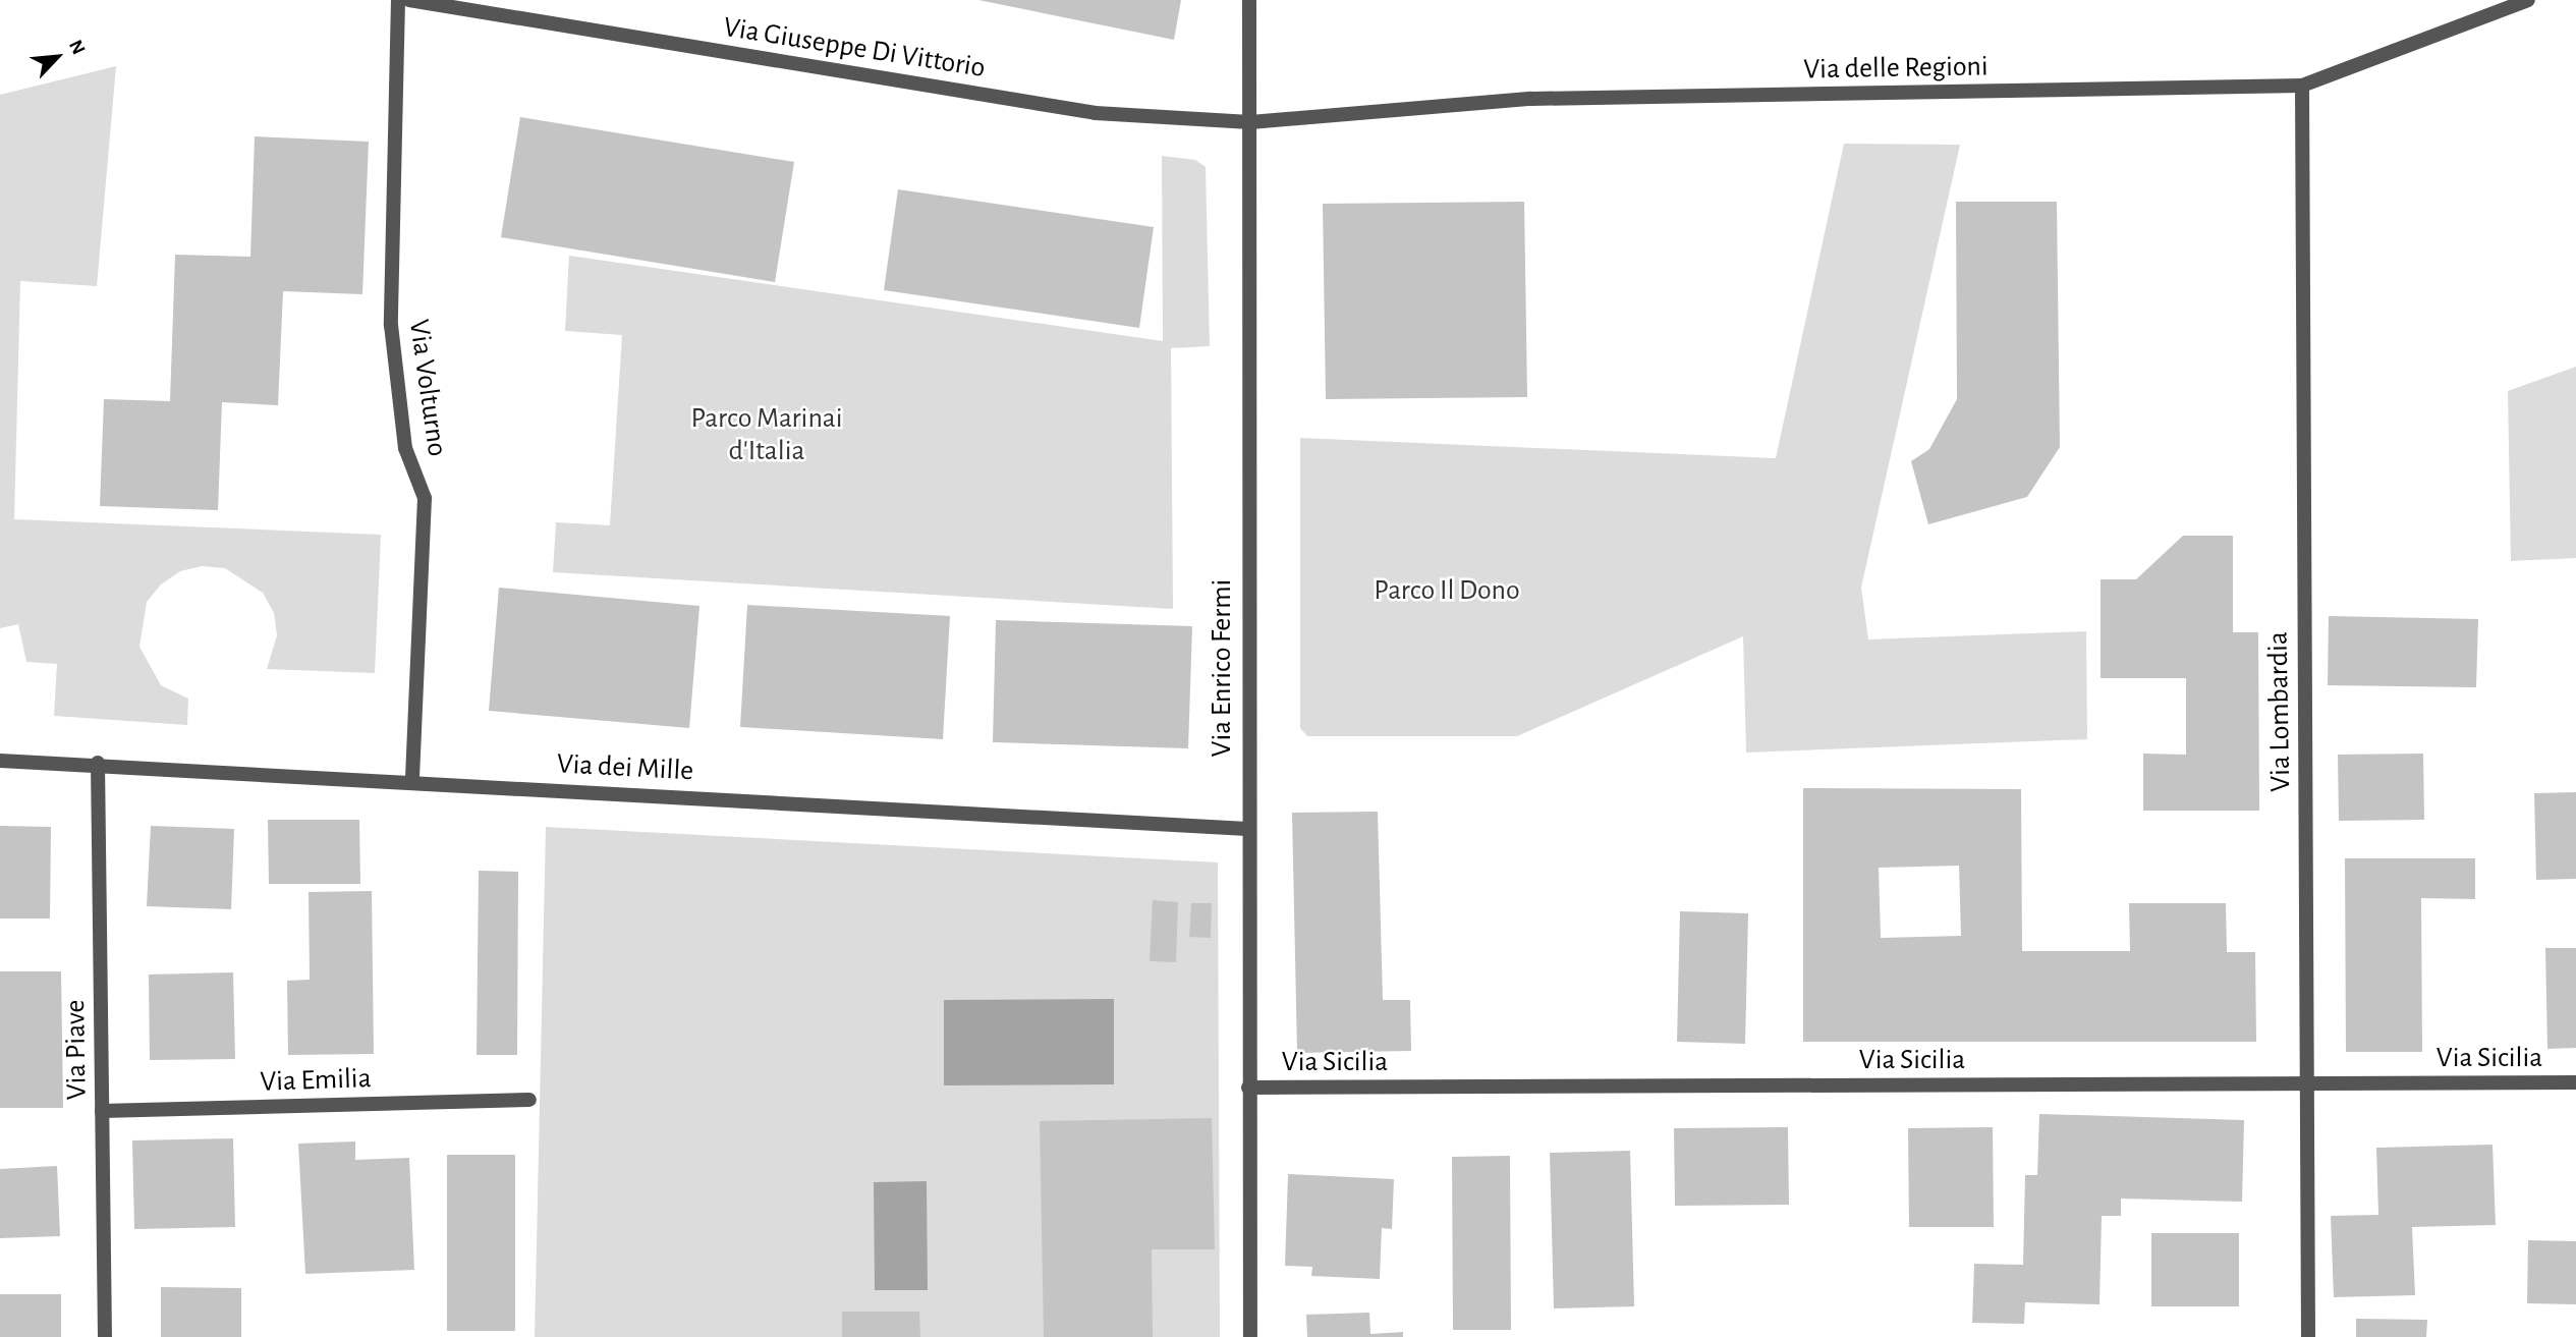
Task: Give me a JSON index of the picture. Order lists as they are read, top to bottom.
{
  "streets": {
    "street": [
      "Via Giuseppe Di Vittorio",
      "Via delle Regioni",
      "Via Volturno",
      "Via Enrico Fermi",
      "Via Lombardia",
      "Via dei Mille",
      "Via Piave",
      "Via Sicilia",
      "Via Emilia"
    ]
  },
  "crossings": [
    ["Via Giuseppe Di Vittorio", "Via delle Regioni"],
    ["Via Giuseppe Di Vittorio", "Via Enrico Fermi"],
    ["Via delle Regioni", "Via Enrico Fermi"],
    ["Via delle Regioni", "Via Lombardia"],
    ["Via Volturno", "Via dei Mille"],
    ["Via Enrico Fermi", "Via dei Mille"],
    ["Via Enrico Fermi", "Via Sicilia"],
    ["Via Lombardia", "Via Sicilia"],
    ["Via dei Mille", "Via Piave"],
    ["Via Piave", "Via Emilia"]
  ],
  "parks": ["Parco Marinai d'Italia", "Parco Il Dono"],
  "north": "top right"
}
